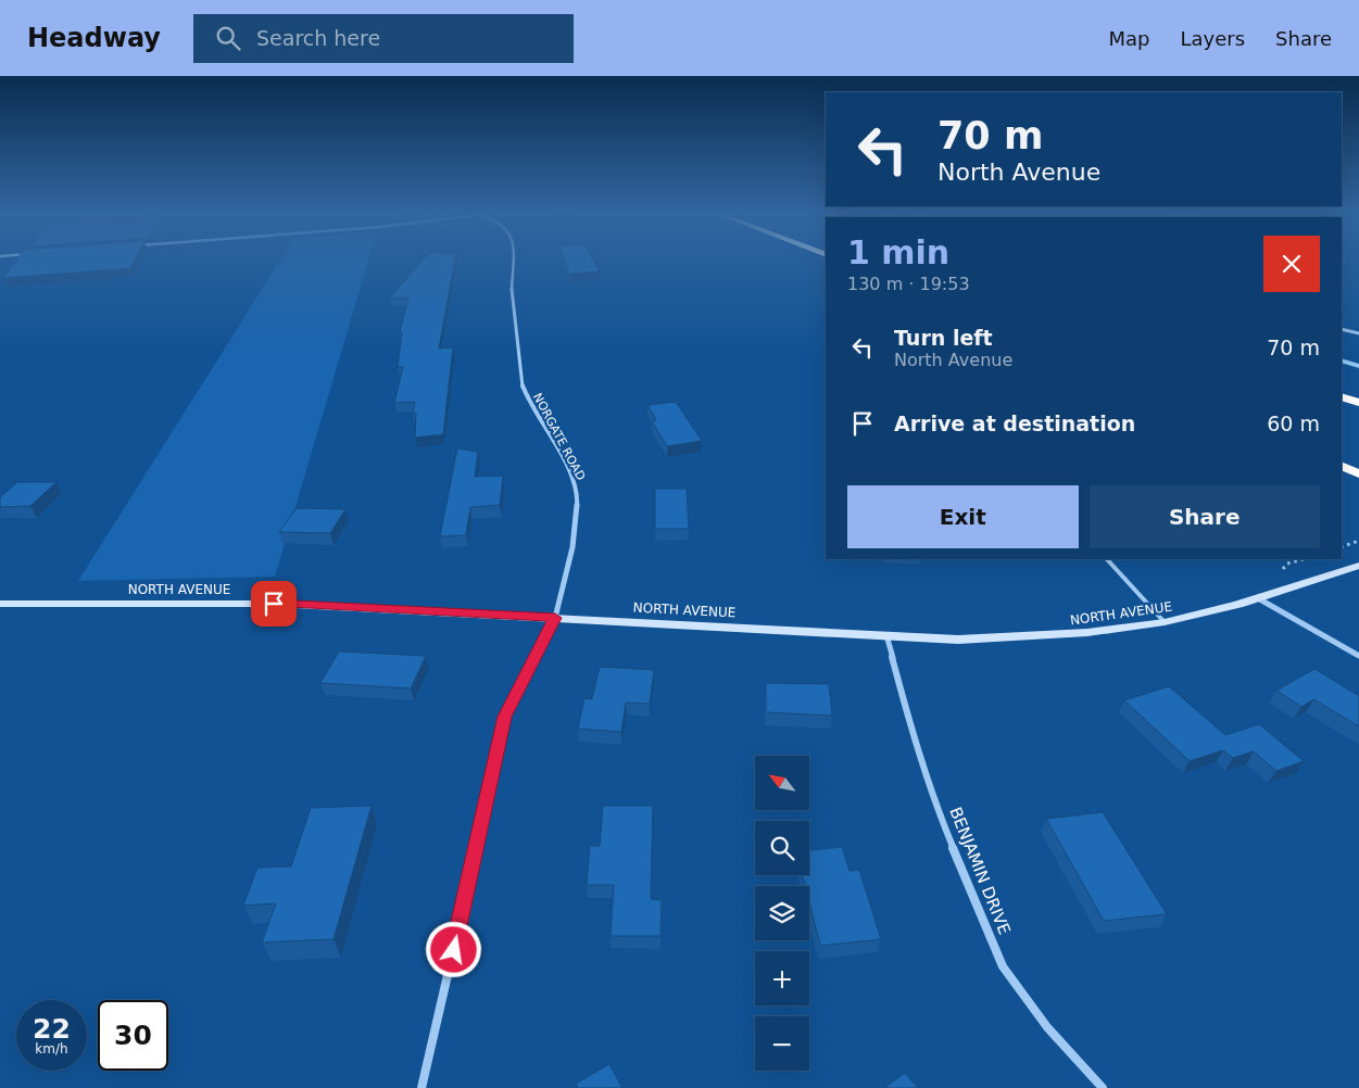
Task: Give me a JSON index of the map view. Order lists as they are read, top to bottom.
{
  "streets": {
    "main road": ["NORTH AVENUE"],
    "street": ["NORGATE ROAD", "BENJAMIN DRIVE"]
  },
  "crossings": [
    ["NORGATE ROAD", "NORTH AVENUE"],
    ["NORTH AVENUE", "BENJAMIN DRIVE"]
  ],
  "north": "top left",
  "page": {
    "header": "Headway",
    "search": "Search here",
    "nav": ["Map", "Layers", "Share"],
    "turn": ["70 m", "North Avenue"],
    "heading": ["1 min", "130 m · 19:53"],
    "list": [
      {
        "name": "Turn left",
        "note": "North Avenue",
        "value": "70 m"
      },
      {
        "name": "Arrive at destination",
        "value": "60 m"
      }
    ],
    "buttons": ["Exit", "Share"],
    "map_buttons": ["+", "−"],
    "speed": "22 km/h",
    "limit": "30"
  }
}
